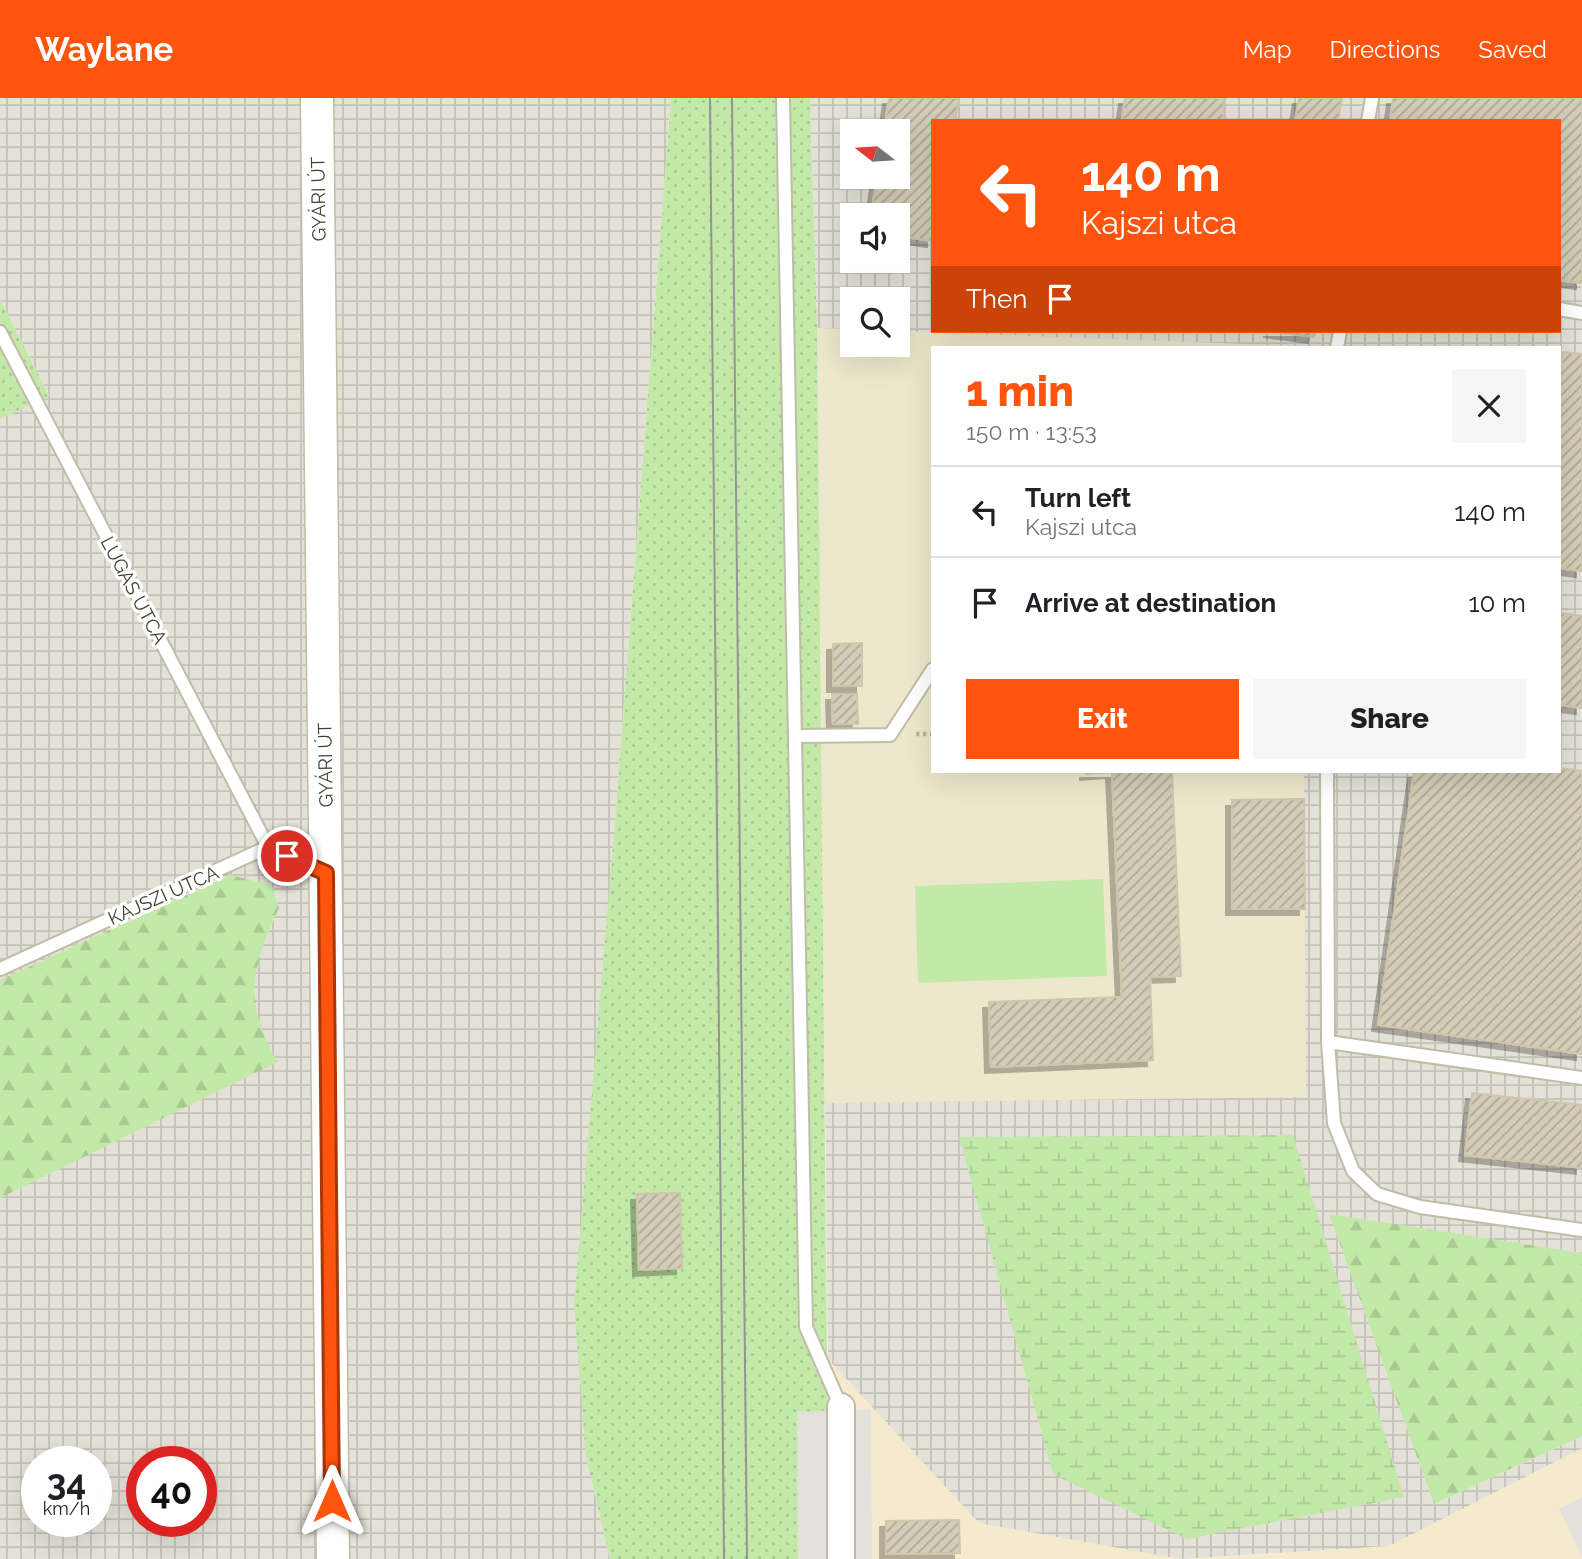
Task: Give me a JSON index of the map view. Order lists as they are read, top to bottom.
{
  "streets": {
    "street": ["GYÁRI ÚT"],
    "lane": ["LUGAS UTCA", "KAJSZI UTCA"]
  },
  "crossings": [
    ["LUGAS UTCA", "KAJSZI UTCA"]
  ],
  "north": "left",
  "page": {
    "header": "Waylane",
    "nav": ["Map", "Directions", "Saved"],
    "turn": ["140 m", "Kajszi utca"],
    "then": "Then",
    "heading": ["1 min", "150 m · 13:53"],
    "list": [
      {
        "name": "Turn left",
        "note": "Kajszi utca",
        "value": "140 m"
      },
      {
        "name": "Arrive at destination",
        "value": "10 m"
      }
    ],
    "buttons": ["Exit", "Share"],
    "speed": "34 km/h",
    "limit": "40"
  }
}
